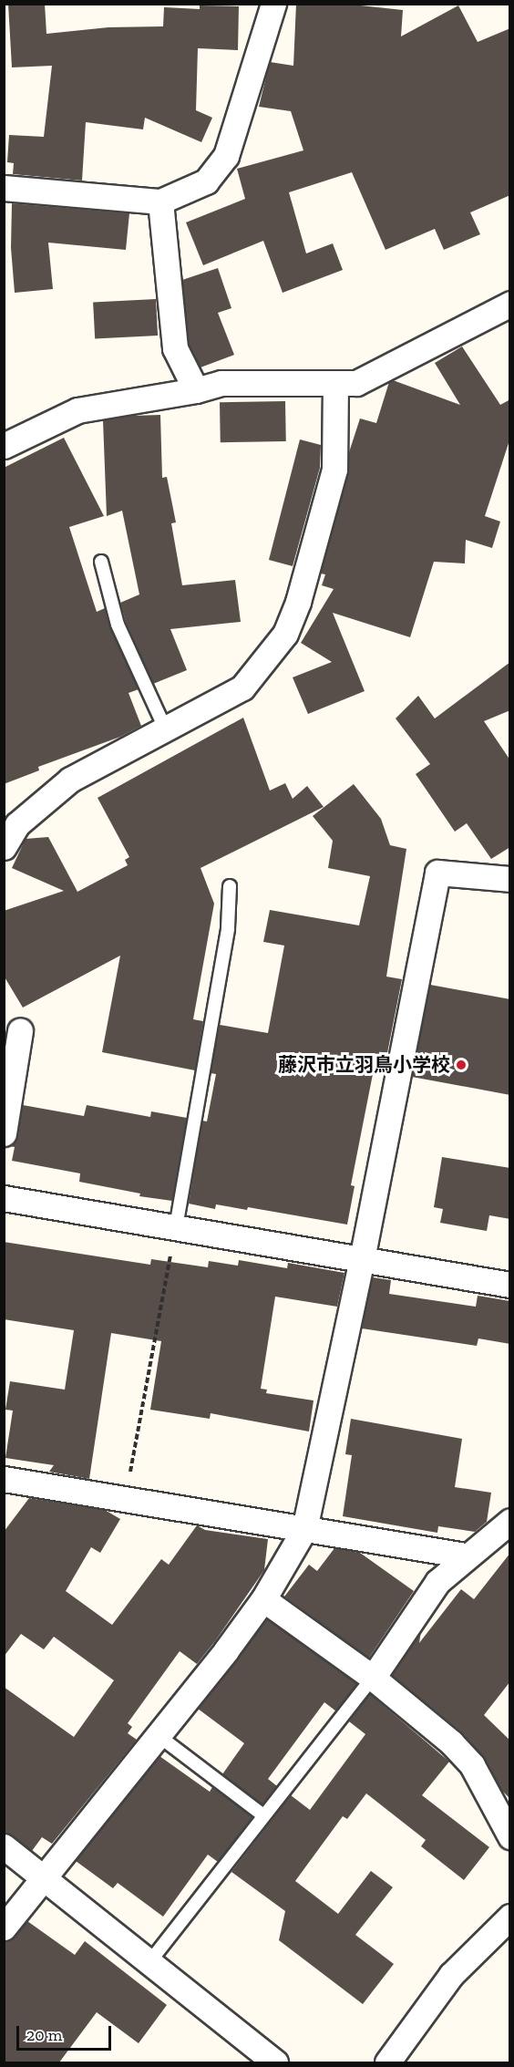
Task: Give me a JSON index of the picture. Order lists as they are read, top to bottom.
{
  "places": ["藤沢市立羽鳥小学校"],
  "scale_bar": "20 m"
}
